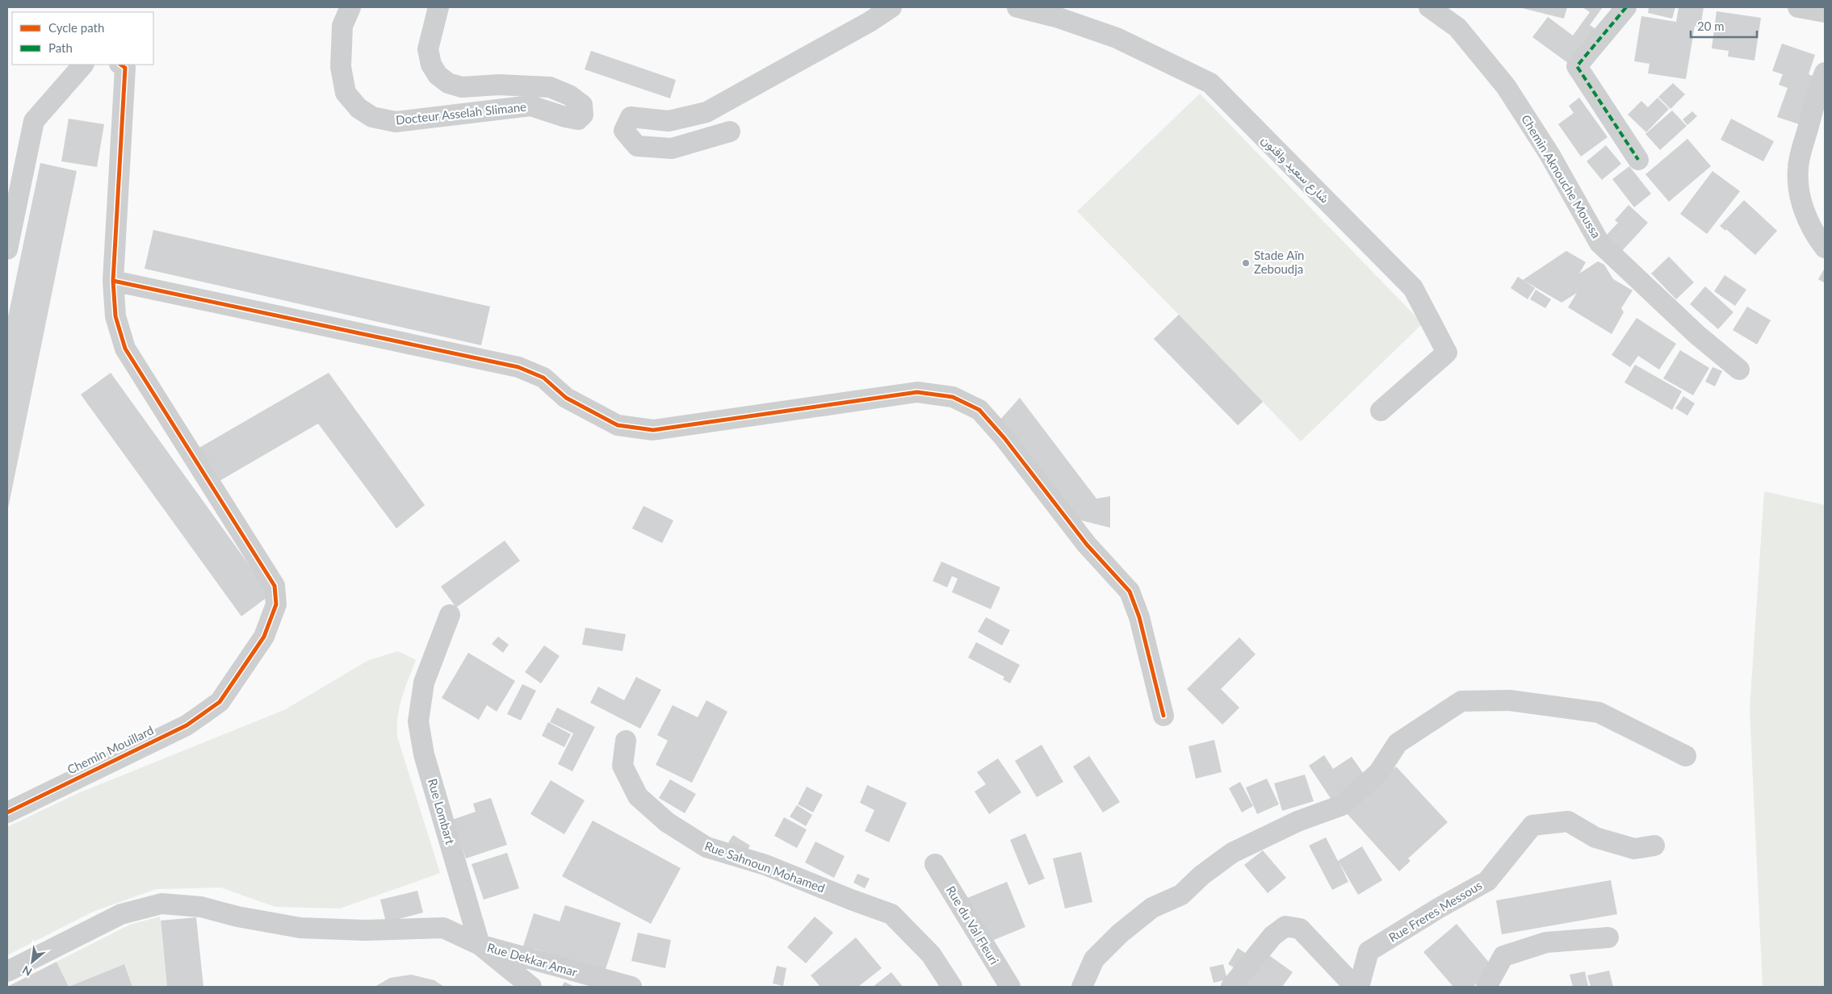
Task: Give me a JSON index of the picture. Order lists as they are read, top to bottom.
{
  "streets": {
    "street": [
      "Docteur Asselah Slimane",
      "شارع سعيد واقنون",
      "Chemin Aknouche Moussa",
      "Chemin Mouillard",
      "Rue Lombart",
      "Rue Sahnoun Mohamed",
      "Rue Freres Messous",
      "Rue du Val Fleuri",
      "Rue Dekkar Amar"
    ]
  },
  "crossings": [
    ["Rue Lombart", "Rue Dekkar Amar"]
  ],
  "places": ["Stade Aïn Zeboudja"],
  "legend": ["Cycle path", "Path"],
  "scale_bar": "20 m",
  "north": "bottom left"
}
